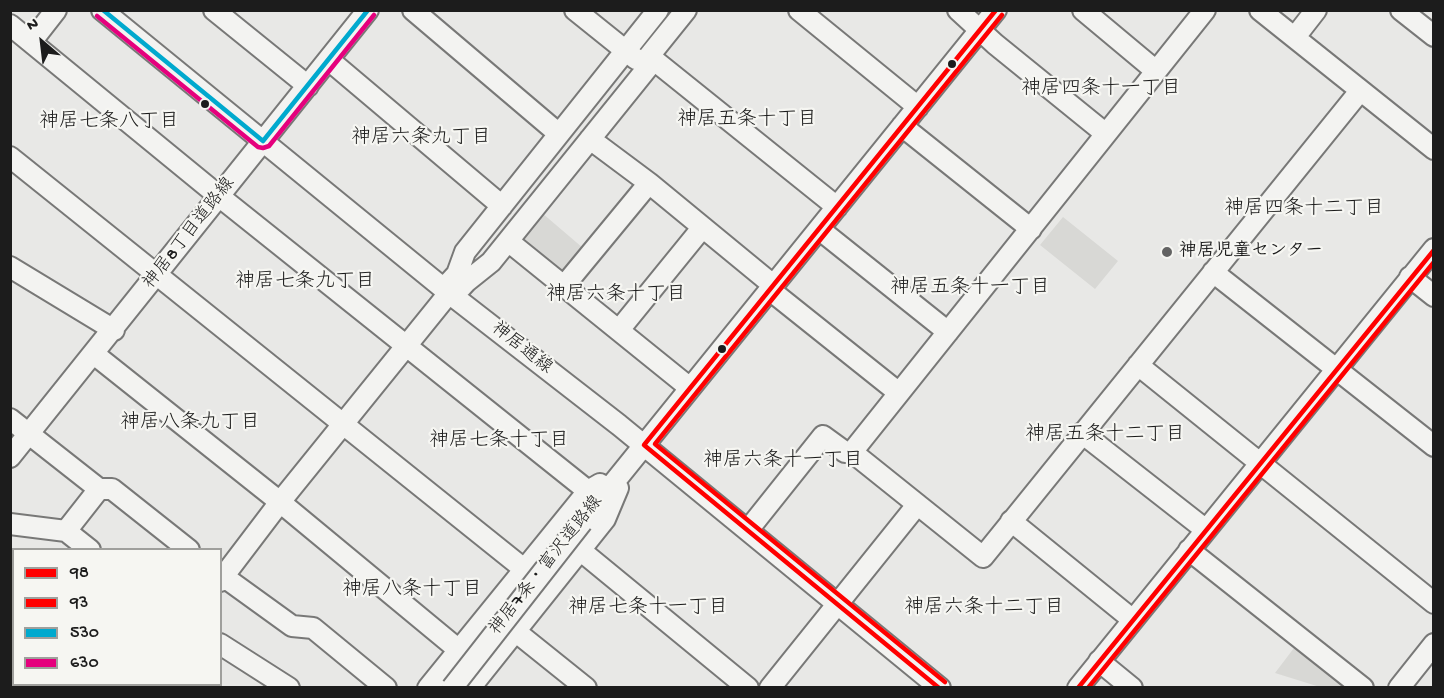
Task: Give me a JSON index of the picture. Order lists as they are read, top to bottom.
{
  "streets": {
    "street": ["神居8丁目道路線", "神居通線", "神居7条・富沢道路線"]
  },
  "crossings": [
    ["神居8丁目道路線", "神居通線"],
    ["神居通線", "神居7条・富沢道路線"]
  ],
  "districts": [
    "神居四条十一丁目",
    "神居五条十丁目",
    "神居七条八丁目",
    "神居六条九丁目",
    "神居四条十二丁目",
    "神居七条九丁目",
    "神居五条十一丁目",
    "神居六条十丁目",
    "神居八条九丁目",
    "神居五条十二丁目",
    "神居七条十丁目",
    "神居六条十一丁目",
    "神居八条十丁目",
    "神居七条十一丁目",
    "神居六条十二丁目"
  ],
  "places": ["神居児童センター"],
  "lines": [
    "transit line 98",
    "transit line 530",
    "transit line 93",
    "transit line 630"
  ],
  "legend": [
    "98",
    "93",
    "530",
    "630"
  ],
  "north": "top left"
}
